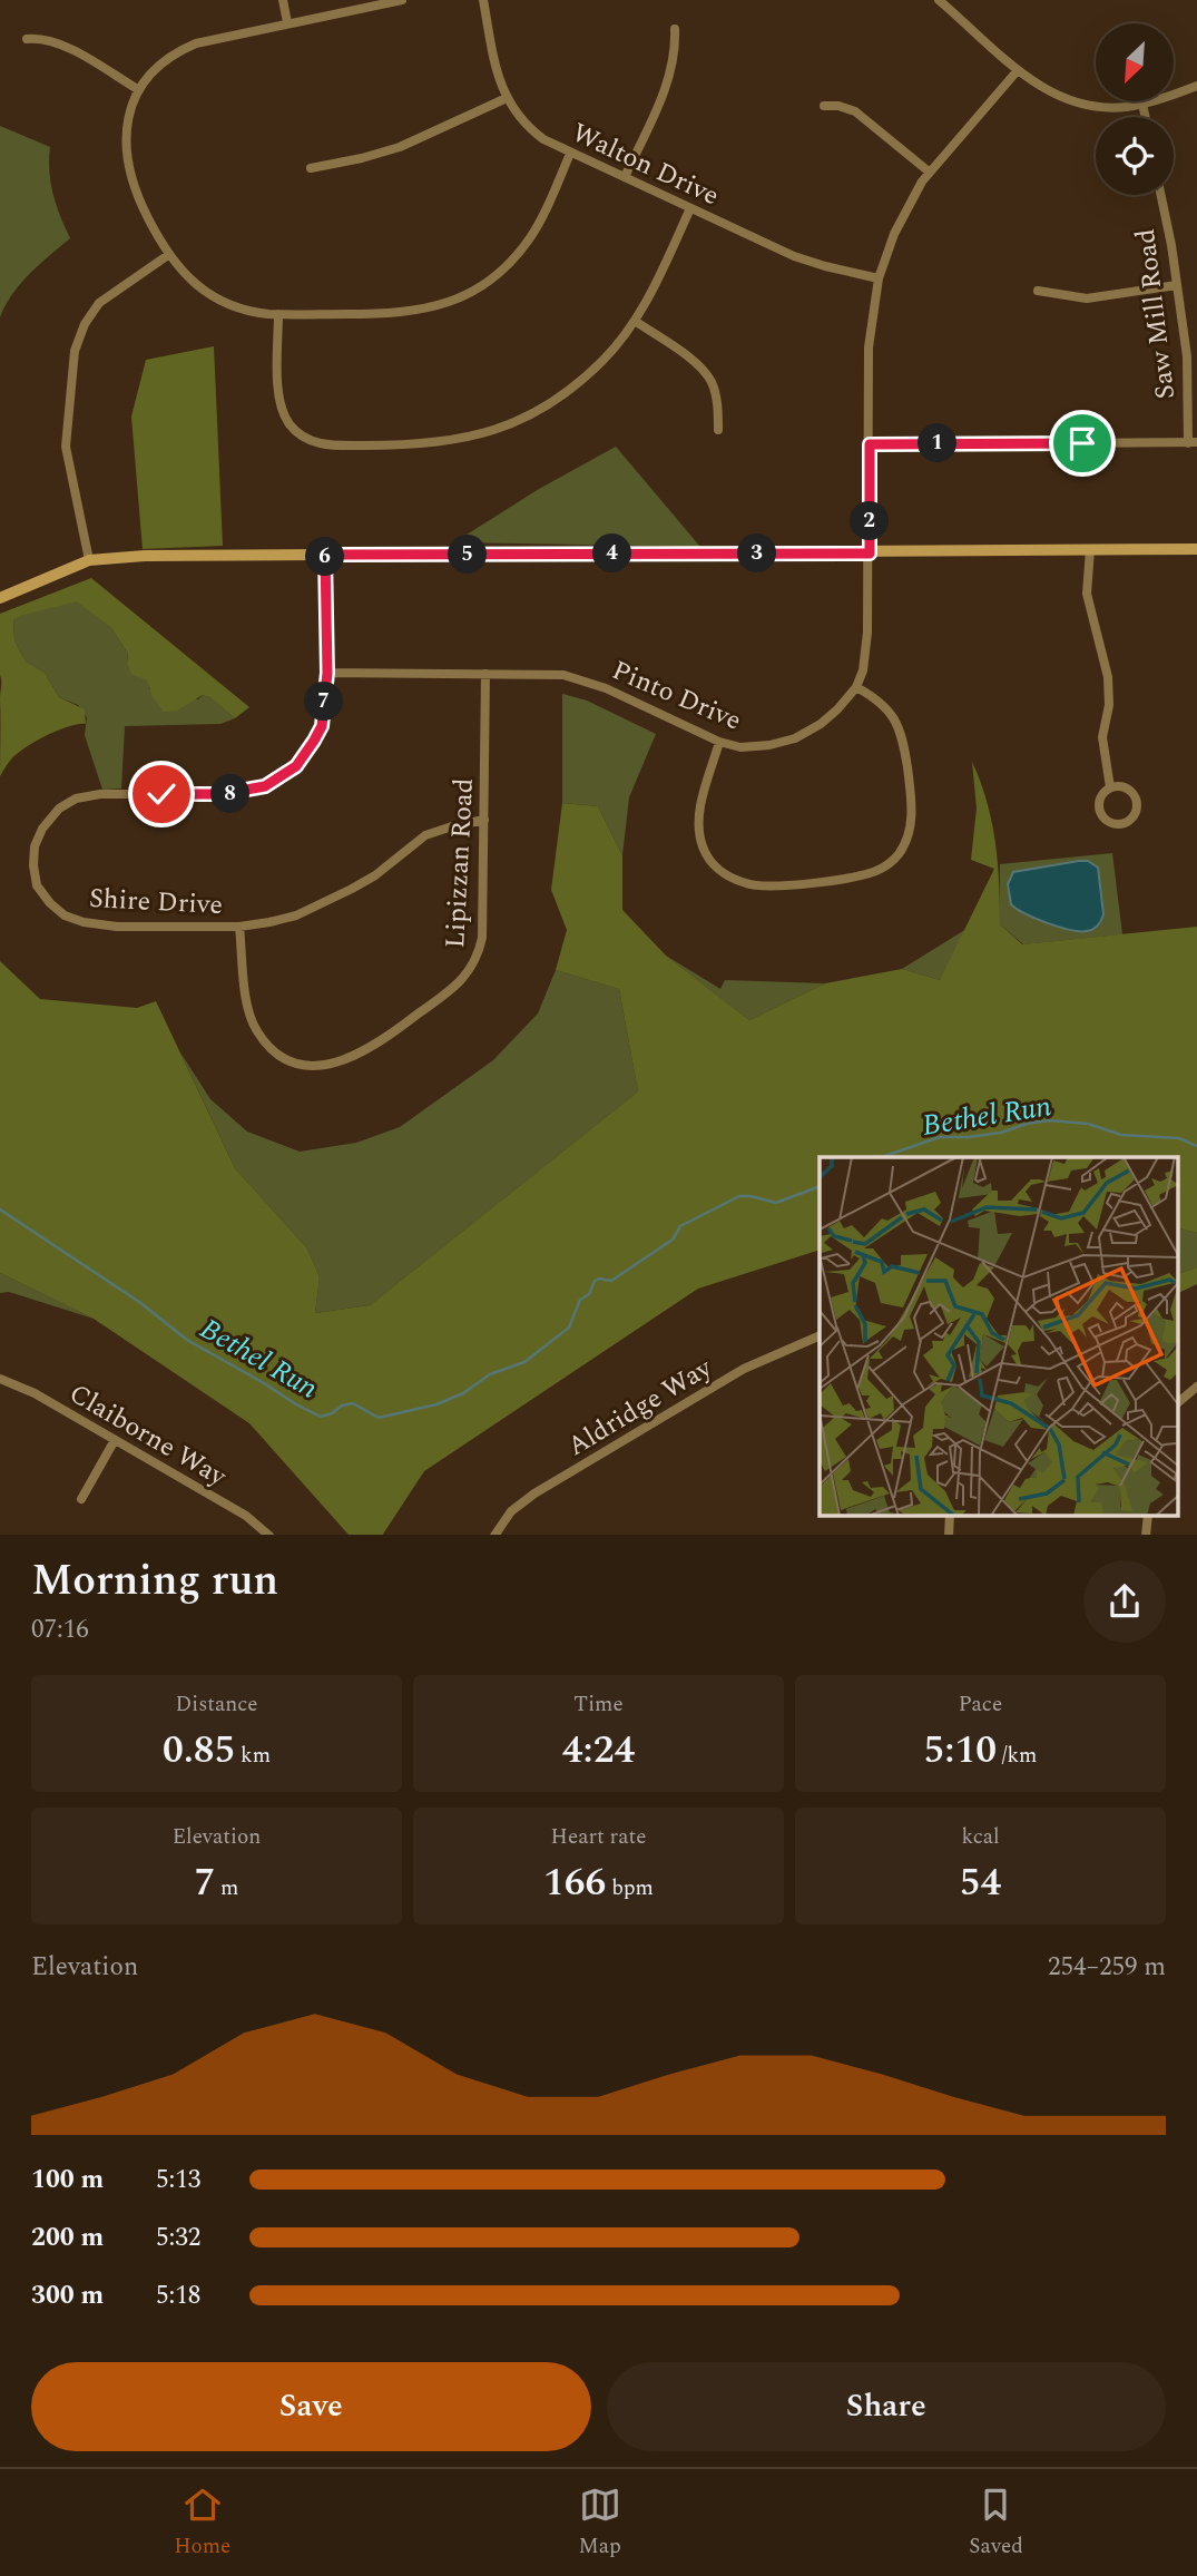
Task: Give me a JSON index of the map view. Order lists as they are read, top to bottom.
{
  "streets": {
    "street": [
      "Walton Drive",
      "Saw Mill Road",
      "Pinto Drive",
      "Lipizzan Road",
      "Shire Drive",
      "Aldridge Way",
      "Claiborne Way"
    ]
  },
  "crossings": [
    ["Walton Drive", "Pinto Drive"],
    ["Pinto Drive", "Lipizzan Road"],
    ["Pinto Drive", "Shire Drive"],
    ["Lipizzan Road", "Shire Drive"]
  ],
  "water": ["Bethel Run"],
  "north": "bottom left",
  "page": {
    "pins": [
      "1",
      "2",
      "3",
      "4",
      "5",
      "6",
      "7",
      "8"
    ],
    "heading": ["Morning run", "07:16"],
    "stats": [
      ["Distance", "0.85 km"],
      ["Time", "4:24"],
      ["Pace", "5:10 /km"],
      ["Elevation", "7 m"],
      ["Heart rate", "166 bpm"],
      ["kcal", "54"]
    ],
    "chart": ["Elevation", "254–259 m"],
    "list": [
      {
        "name": "100 m",
        "note": "5:13"
      },
      {
        "name": "200 m",
        "note": "5:32"
      },
      {
        "name": "300 m",
        "note": "5:18"
      }
    ],
    "buttons": ["Save", "Share"],
    "tabs": ["Home", "Map", "Saved"]
  }
}
